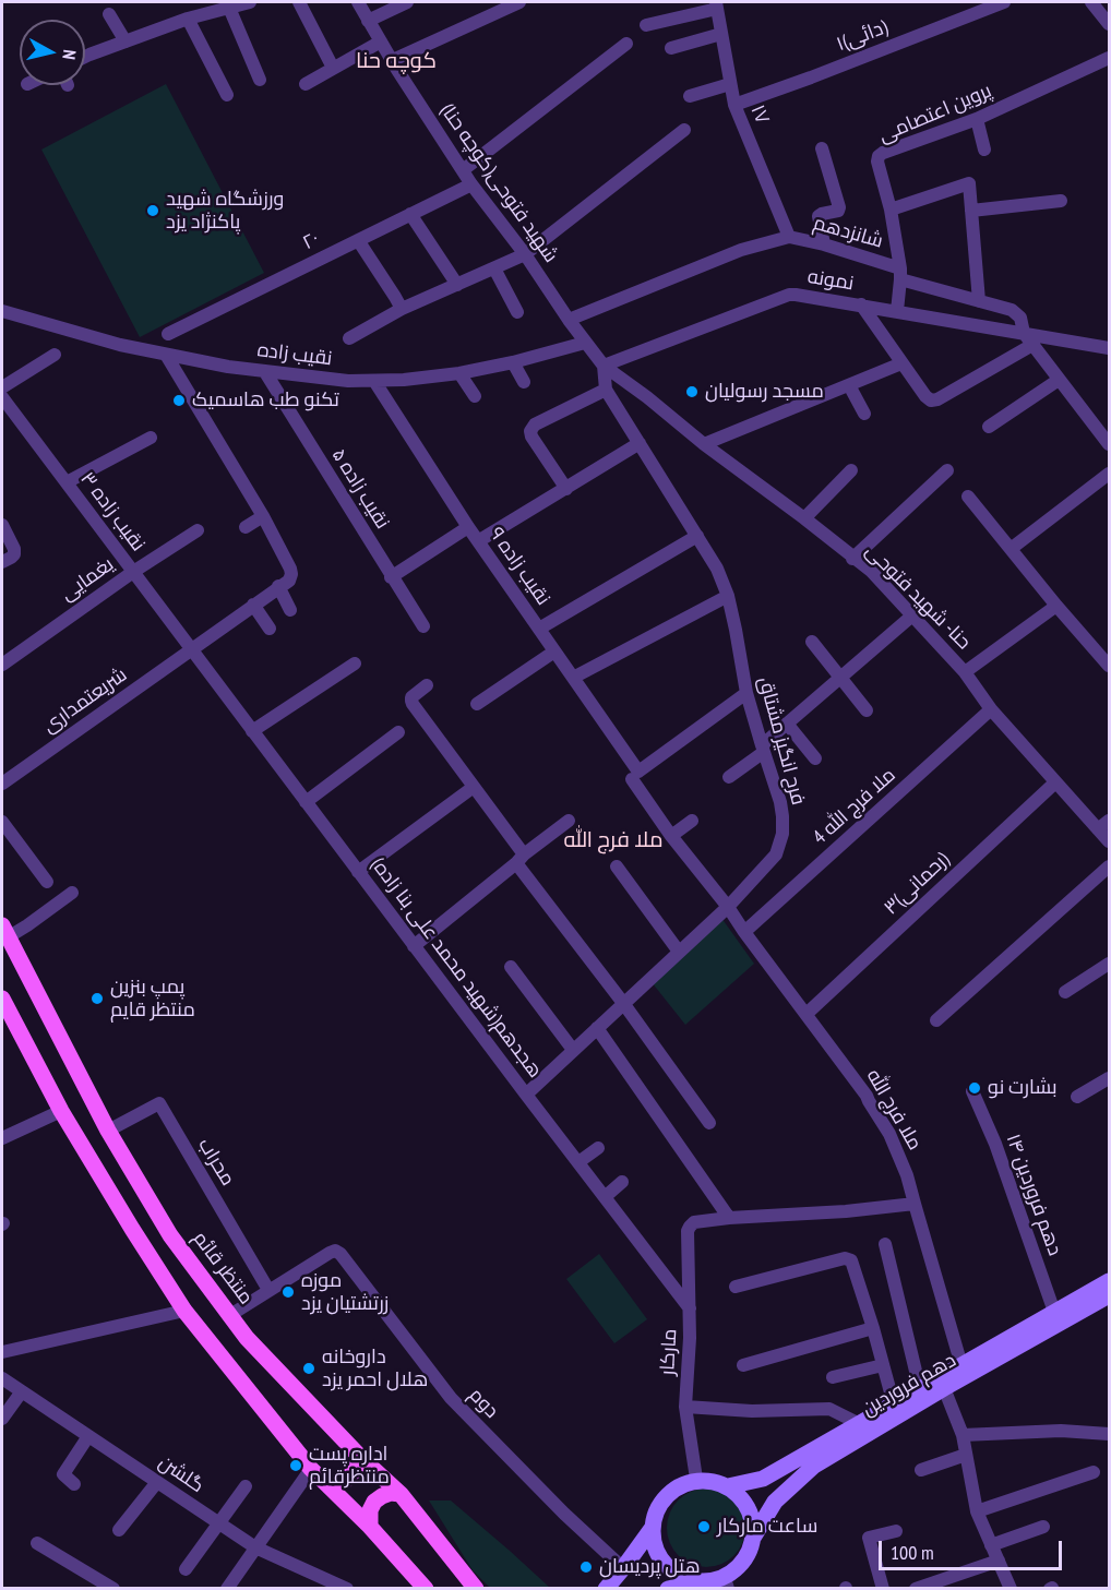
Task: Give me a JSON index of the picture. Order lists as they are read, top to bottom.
{
  "streets": {
    "main road": ["منتظر قائم", "دهم فروردین"],
    "street": [
      "۱(دائی)",
      "پروین اعتصامی",
      "۱۷",
      "(کوچه حنا)شهید فتوحی",
      "شانزدهم",
      "۲۰",
      "نمونه",
      "نقیب زاده",
      "نقیب زاده ۵",
      "نقیب زاده ۳",
      "نقیب زاده ۹",
      "یغمایی",
      "حنا- شهید فتوحی",
      "شریعتمداری",
      "فرح انگیز مشتاق",
      "4 ملا فرج الله",
      "۳(رحمانی)",
      "هجدهم(شهید محمد علی بنا زاده)",
      "ملا فرج الله",
      "محراب",
      "دهم فروردین ۱۴",
      "مارکار",
      "دوم",
      "گلشن"
    ]
  },
  "crossings": [
    ["۱(دائی)", "۱۷"],
    ["پروین اعتصامی", "شانزدهم"],
    ["پروین اعتصامی", "نمونه"],
    ["۱۷", "شانزدهم"],
    ["(کوچه حنا)شهید فتوحی", "شانزدهم"],
    ["(کوچه حنا)شهید فتوحی", "۲۰"],
    ["(کوچه حنا)شهید فتوحی", "نقیب زاده"],
    ["(کوچه حنا)شهید فتوحی", "حنا- شهید فتوحی"],
    ["شانزدهم", "نمونه"],
    ["نمونه", "حنا- شهید فتوحی"],
    ["نمونه", "فرح انگیز مشتاق"],
    ["نقیب زاده", "نقیب زاده ۵"],
    ["نقیب زاده", "نقیب زاده ۹"],
    ["نقیب زاده", "حنا- شهید فتوحی"],
    ["نقیب زاده ۳", "یغمایی"],
    ["نقیب زاده ۳", "شریعتمداری"],
    ["نقیب زاده ۳", "هجدهم(شهید محمد علی بنا زاده)"],
    ["نقیب زاده ۹", "ملا فرج الله"],
    ["حنا- شهید فتوحی", "فرح انگیز مشتاق"],
    ["حنا- شهید فتوحی", "4 ملا فرج الله"],
    ["حنا- شهید فتوحی", "۳(رحمانی)"],
    ["شریعتمداری", "هجدهم(شهید محمد علی بنا زاده)"],
    ["فرح انگیز مشتاق", "هجدهم(شهید محمد علی بنا زاده)"],
    ["فرح انگیز مشتاق", "ملا فرج الله"],
    ["4 ملا فرج الله", "ملا فرج الله"],
    ["۳(رحمانی)", "ملا فرج الله"],
    ["هجدهم(شهید محمد علی بنا زاده)", "مارکار"],
    ["ملا فرج الله", "دهم فروردین"],
    ["محراب", "منتظر قائم"],
    ["محراب", "دوم"],
    ["دهم فروردین ۱۴", "دهم فروردین"],
    ["مارکار", "دهم فروردین"]
  ],
  "districts": ["کوچه حنا", "ملا فرج الله"],
  "places": [
    "ورزشگاه شهید پاکنژاد یزد",
    "مسجد رسولیان",
    "تکنو طب هاسمیک",
    "پمپ بنزین منتظر قایم",
    "بشارت نو",
    "موزه زرتشتیان یزد",
    "داروخانه هلال احمر یزد",
    "اداره پست منتظرقائم",
    "ساعت مارکار",
    "هتل پردیسان"
  ],
  "scale_bar": "100 m",
  "north": "right"
}
